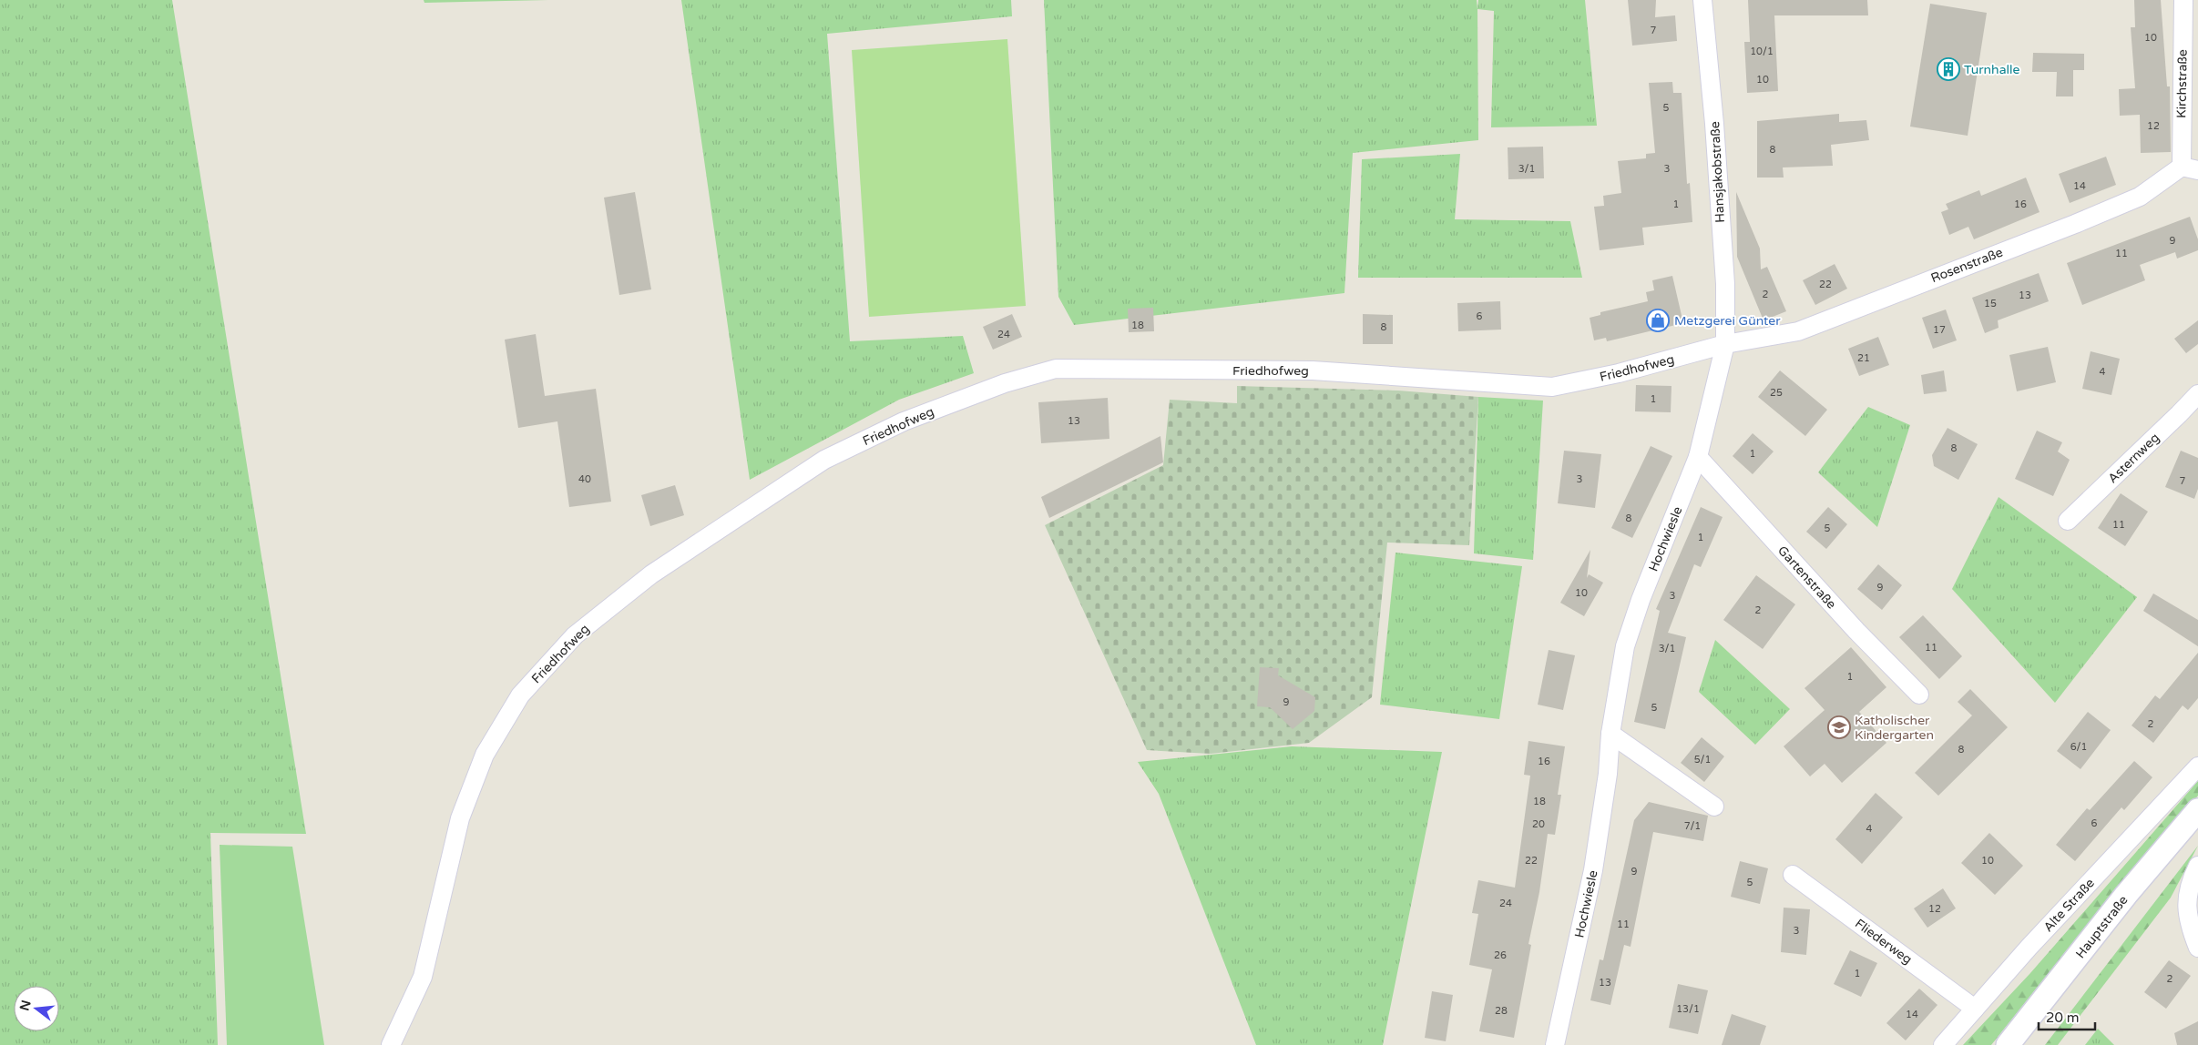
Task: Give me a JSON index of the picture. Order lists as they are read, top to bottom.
{
  "streets": {
    "street": [
      "Kirchstraße",
      "Hansjakobstraße",
      "Rosenstraße",
      "Friedhofweg",
      "Asternweg",
      "Hochwiesle",
      "Gartenstraße",
      "Alte Straße",
      "Hauptstraße",
      "Fliederweg"
    ]
  },
  "crossings": [
    ["Kirchstraße", "Rosenstraße"],
    ["Hansjakobstraße", "Rosenstraße"],
    ["Hansjakobstraße", "Friedhofweg"],
    ["Hansjakobstraße", "Hochwiesle"],
    ["Rosenstraße", "Friedhofweg"],
    ["Rosenstraße", "Hochwiesle"],
    ["Friedhofweg", "Hochwiesle"],
    ["Hochwiesle", "Gartenstraße"],
    ["Alte Straße", "Fliederweg"]
  ],
  "places": {
    "building": ["Turnhalle"],
    "shop": ["Metzgerei Günter"],
    "school or university": ["Katholischer Kindergarten"]
  },
  "house_numbers": [
    "7",
    "10",
    "10/1",
    "10",
    "5",
    "12",
    "8",
    "3/1",
    "3",
    "14",
    "1",
    "16",
    "9",
    "11",
    "22",
    "2",
    "13",
    "15",
    "6",
    "18",
    "8",
    "17",
    "24",
    "21",
    "4",
    "25",
    "1",
    "13",
    "8",
    "1",
    "40",
    "3",
    "7",
    "8",
    "11",
    "5",
    "1",
    "9",
    "10",
    "3",
    "2",
    "11",
    "3/1",
    "1",
    "9",
    "5",
    "2",
    "6/1",
    "8",
    "5/1",
    "16",
    "18",
    "6",
    "20",
    "7/1",
    "4",
    "22",
    "10",
    "9",
    "5",
    "24",
    "12",
    "11",
    "3",
    "26",
    "1",
    "2",
    "13",
    "13/1",
    "28",
    "14"
  ],
  "scale_bar": "20 m",
  "north": "left"
}
